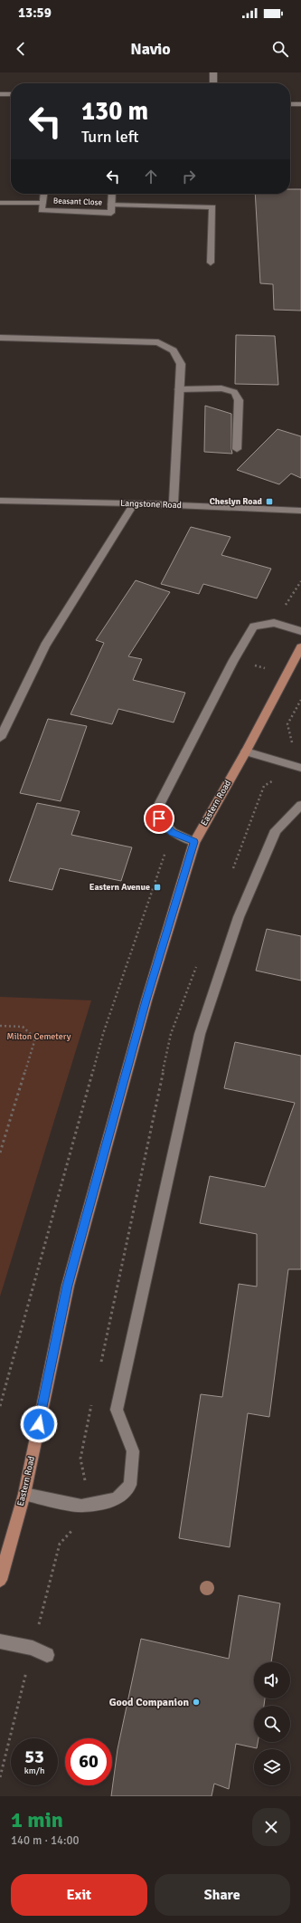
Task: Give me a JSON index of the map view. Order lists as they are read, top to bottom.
{
  "streets": {
    "main road": ["Eastern Road"],
    "street": ["Beasant Close", "Langstone Road"]
  },
  "parks": ["Milton Cemetery"],
  "places": {
    "transit": ["Cheslyn Road", "Eastern Avenue"],
    "other": ["Good Companion"]
  },
  "page": {
    "status": "13:59",
    "header": "Navio",
    "turn": ["130 m", "Turn left"],
    "speed": "53 km/h",
    "limit": "60",
    "heading": ["1 min", "140 m · 14:00"],
    "buttons": ["Exit", "Share"]
  }
}
